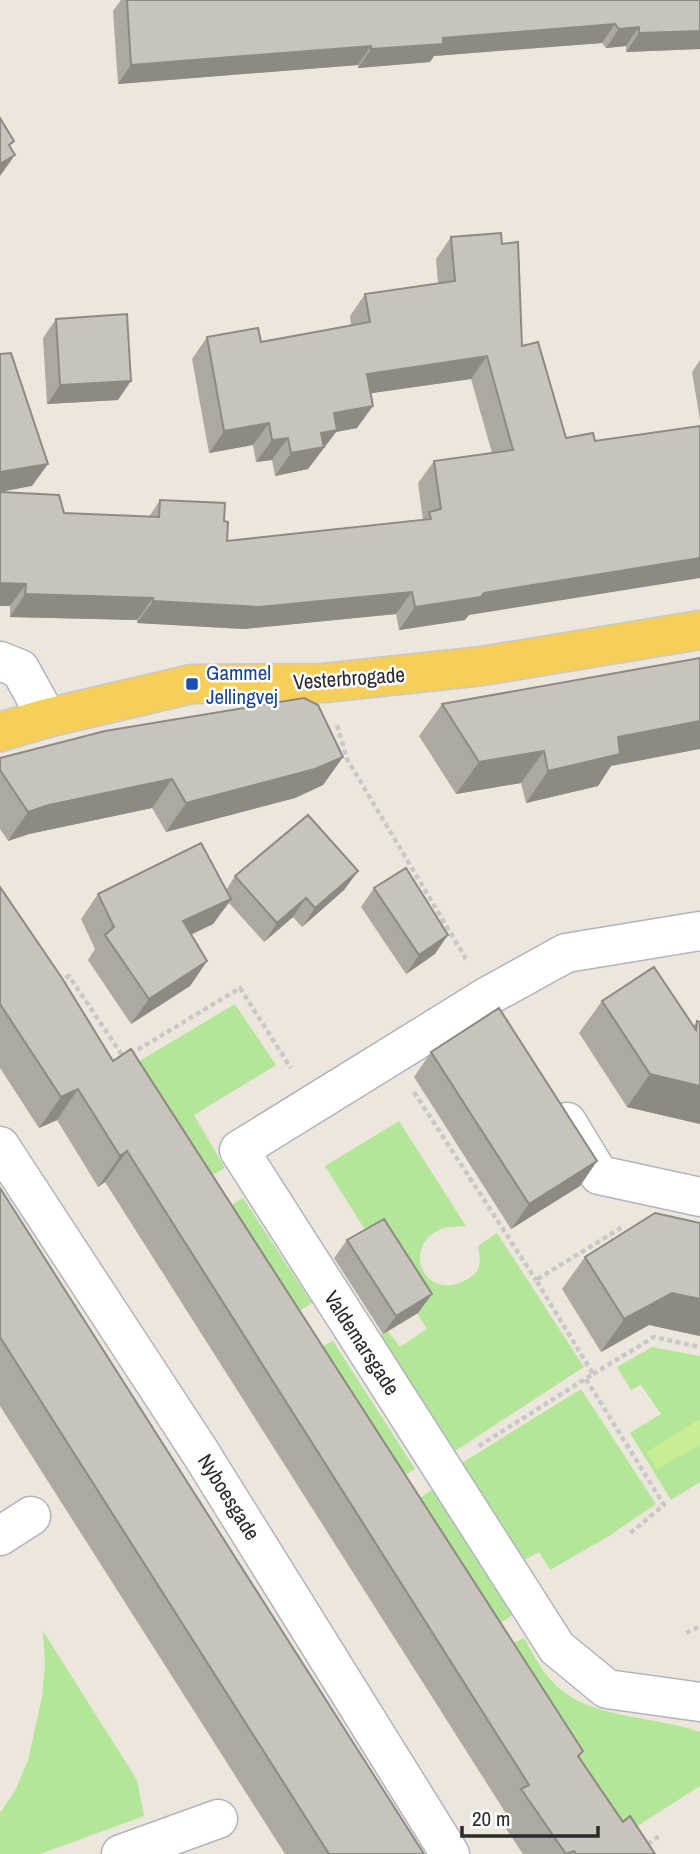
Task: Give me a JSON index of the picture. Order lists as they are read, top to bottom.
{
  "streets": {
    "main road": ["Vesterbrogade"],
    "street": ["Valdemarsgade", "Nyboesgade"]
  },
  "places": {
    "transit": ["Gammel Jellingvej"]
  },
  "scale_bar": "20 m"
}
